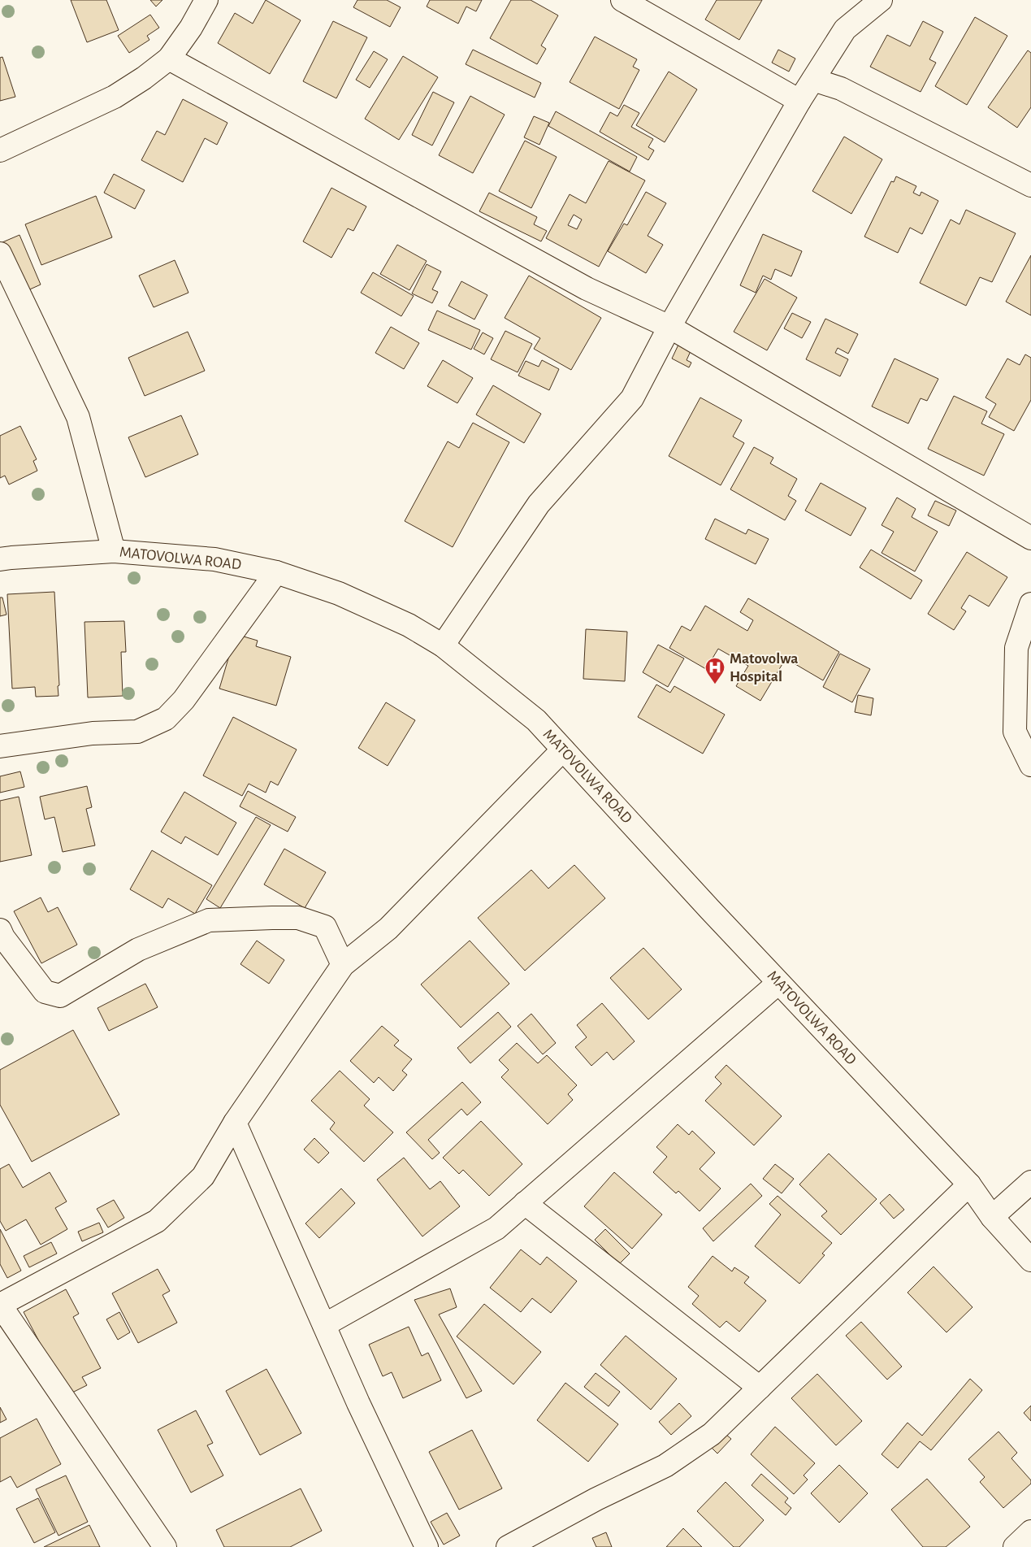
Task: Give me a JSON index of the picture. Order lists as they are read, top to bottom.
{
  "streets": {
    "street": ["MATOVOLWA ROAD"]
  },
  "places": {
    "hospital": ["Matovolwa Hospital"]
  }
}
